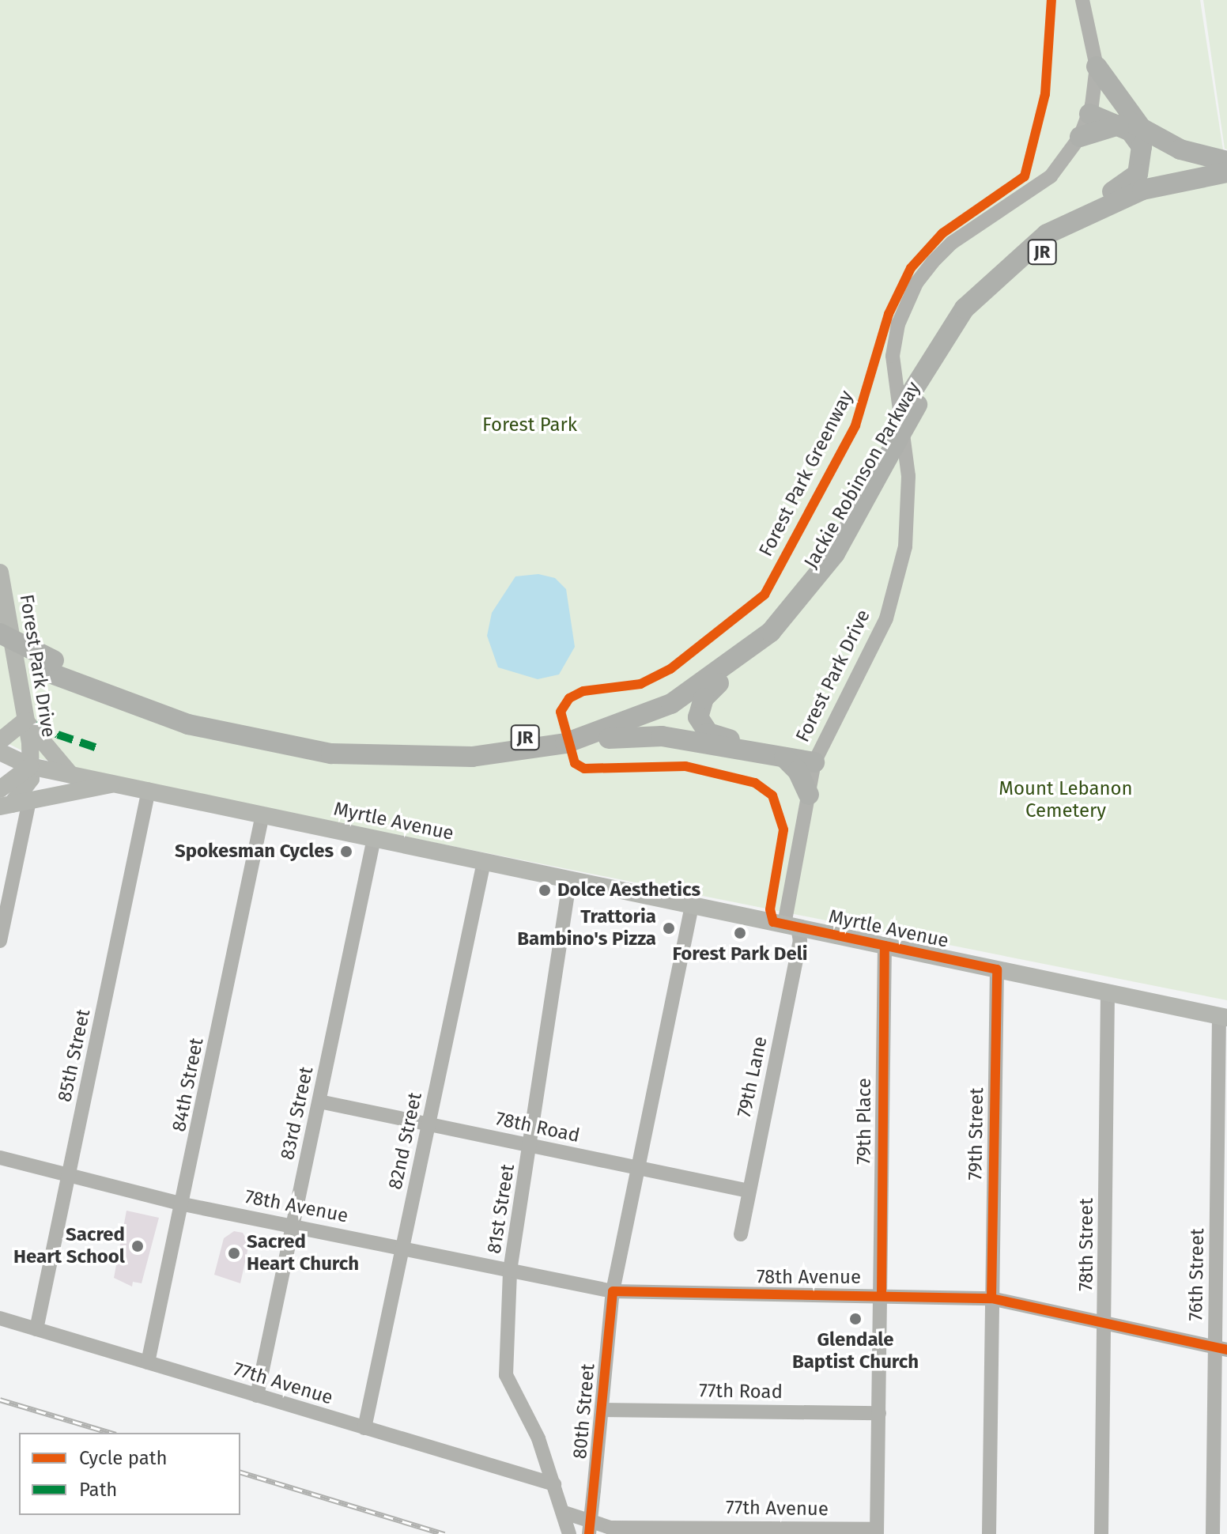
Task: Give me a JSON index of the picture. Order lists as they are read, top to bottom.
{
  "streets": {
    "highway": ["JR", "Jackie Robinson Parkway"],
    "main road": ["Forest Park Drive", "Myrtle Avenue"],
    "street": [
      "85th Street",
      "79th Lane",
      "84th Street",
      "83rd Street",
      "79th Place",
      "78th Road",
      "79th Street",
      "82nd Street",
      "78th Avenue",
      "81st Street",
      "78th Street",
      "76th Street",
      "77th Avenue",
      "77th Road",
      "80th Street"
    ],
    "cycle path": ["Forest Park Greenway"]
  },
  "crossings": [
    ["Forest Park Drive", "Myrtle Avenue"],
    ["Forest Park Drive", "79th Lane"],
    ["Myrtle Avenue", "85th Street"],
    ["Myrtle Avenue", "79th Lane"],
    ["Myrtle Avenue", "84th Street"],
    ["Myrtle Avenue", "83rd Street"],
    ["Myrtle Avenue", "79th Place"],
    ["Myrtle Avenue", "79th Street"],
    ["Myrtle Avenue", "82nd Street"],
    ["Myrtle Avenue", "81st Street"],
    ["Myrtle Avenue", "78th Street"],
    ["Myrtle Avenue", "76th Street"],
    ["Myrtle Avenue", "80th Street"],
    ["85th Street", "78th Avenue"],
    ["85th Street", "77th Avenue"],
    ["79th Lane", "78th Road"],
    ["84th Street", "78th Avenue"],
    ["84th Street", "77th Avenue"],
    ["83rd Street", "78th Road"],
    ["83rd Street", "78th Avenue"],
    ["83rd Street", "77th Avenue"],
    ["79th Place", "78th Avenue"],
    ["79th Place", "77th Avenue"],
    ["79th Place", "77th Road"],
    ["78th Road", "82nd Street"],
    ["78th Road", "81st Street"],
    ["78th Road", "80th Street"],
    ["79th Street", "78th Avenue"],
    ["82nd Street", "78th Avenue"],
    ["82nd Street", "77th Avenue"],
    ["78th Avenue", "81st Street"],
    ["78th Avenue", "78th Street"],
    ["78th Avenue", "76th Street"],
    ["78th Avenue", "80th Street"],
    ["81st Street", "77th Avenue"],
    ["77th Road", "80th Street"]
  ],
  "parks": ["Forest Park", "Mount Lebanon Cemetery"],
  "places": [
    "Spokesman Cycles",
    "Dolce Aesthetics",
    "Trattoria Bambino's Pizza",
    "Forest Park Deli",
    "Sacred Heart School",
    "Sacred Heart Church",
    "Glendale Baptist Church"
  ],
  "legend": ["Cycle path", "Path"]
}
